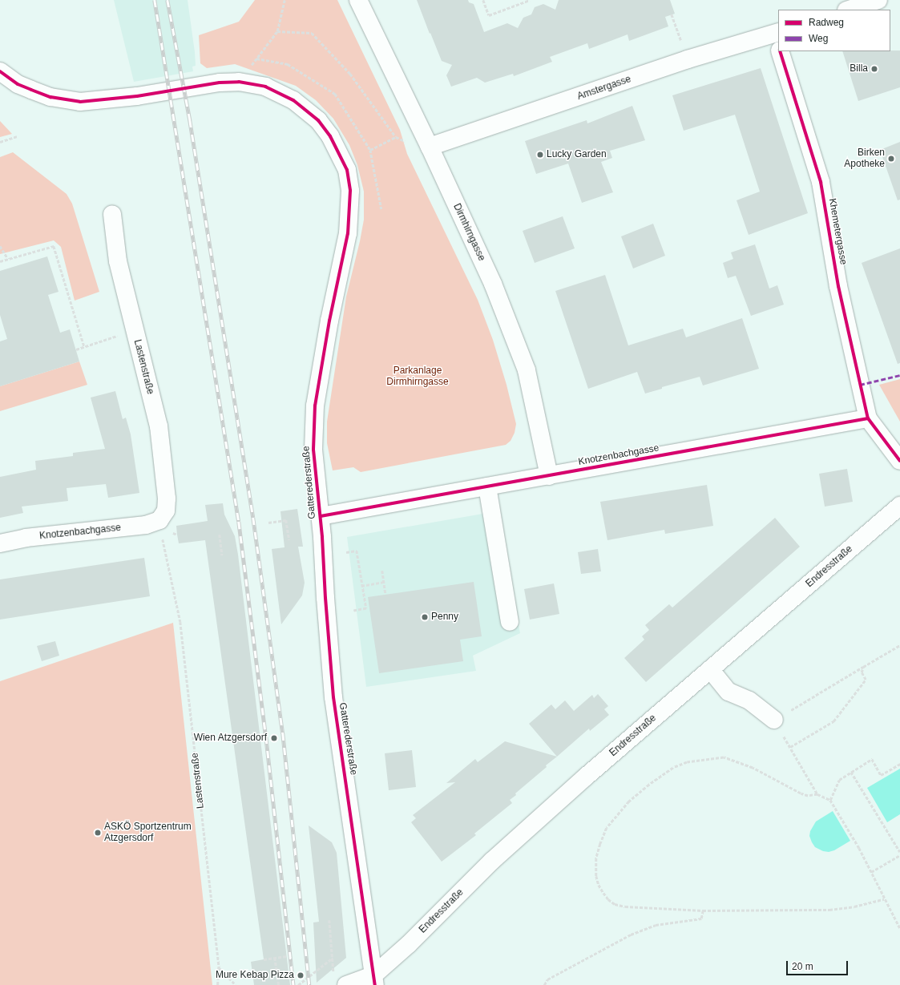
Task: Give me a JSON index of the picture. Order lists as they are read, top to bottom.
{
  "streets": {
    "street": [
      "Amstergasse",
      "Khemetergasse",
      "Dirmhirngasse",
      "Lastenstraße",
      "Knotzenbachgasse",
      "Gatterederstraße",
      "Endresstraße"
    ]
  },
  "crossings": [
    ["Amstergasse", "Dirmhirngasse"],
    ["Khemetergasse", "Knotzenbachgasse"],
    ["Dirmhirngasse", "Knotzenbachgasse"],
    ["Lastenstraße", "Knotzenbachgasse"],
    ["Knotzenbachgasse", "Gatterederstraße"],
    ["Gatterederstraße", "Endresstraße"]
  ],
  "parks": ["Parkanlage Dirmhirngasse"],
  "places": [
    "Billa",
    "Lucky Garden",
    "Birken Apotheke",
    "Penny",
    "Wien Atzgersdorf",
    "ASKÖ Sportzentrum Atzgersdorf",
    "Mure Kebap Pizza"
  ],
  "legend": ["Radweg", "Weg"],
  "scale_bar": "20 m"
}
